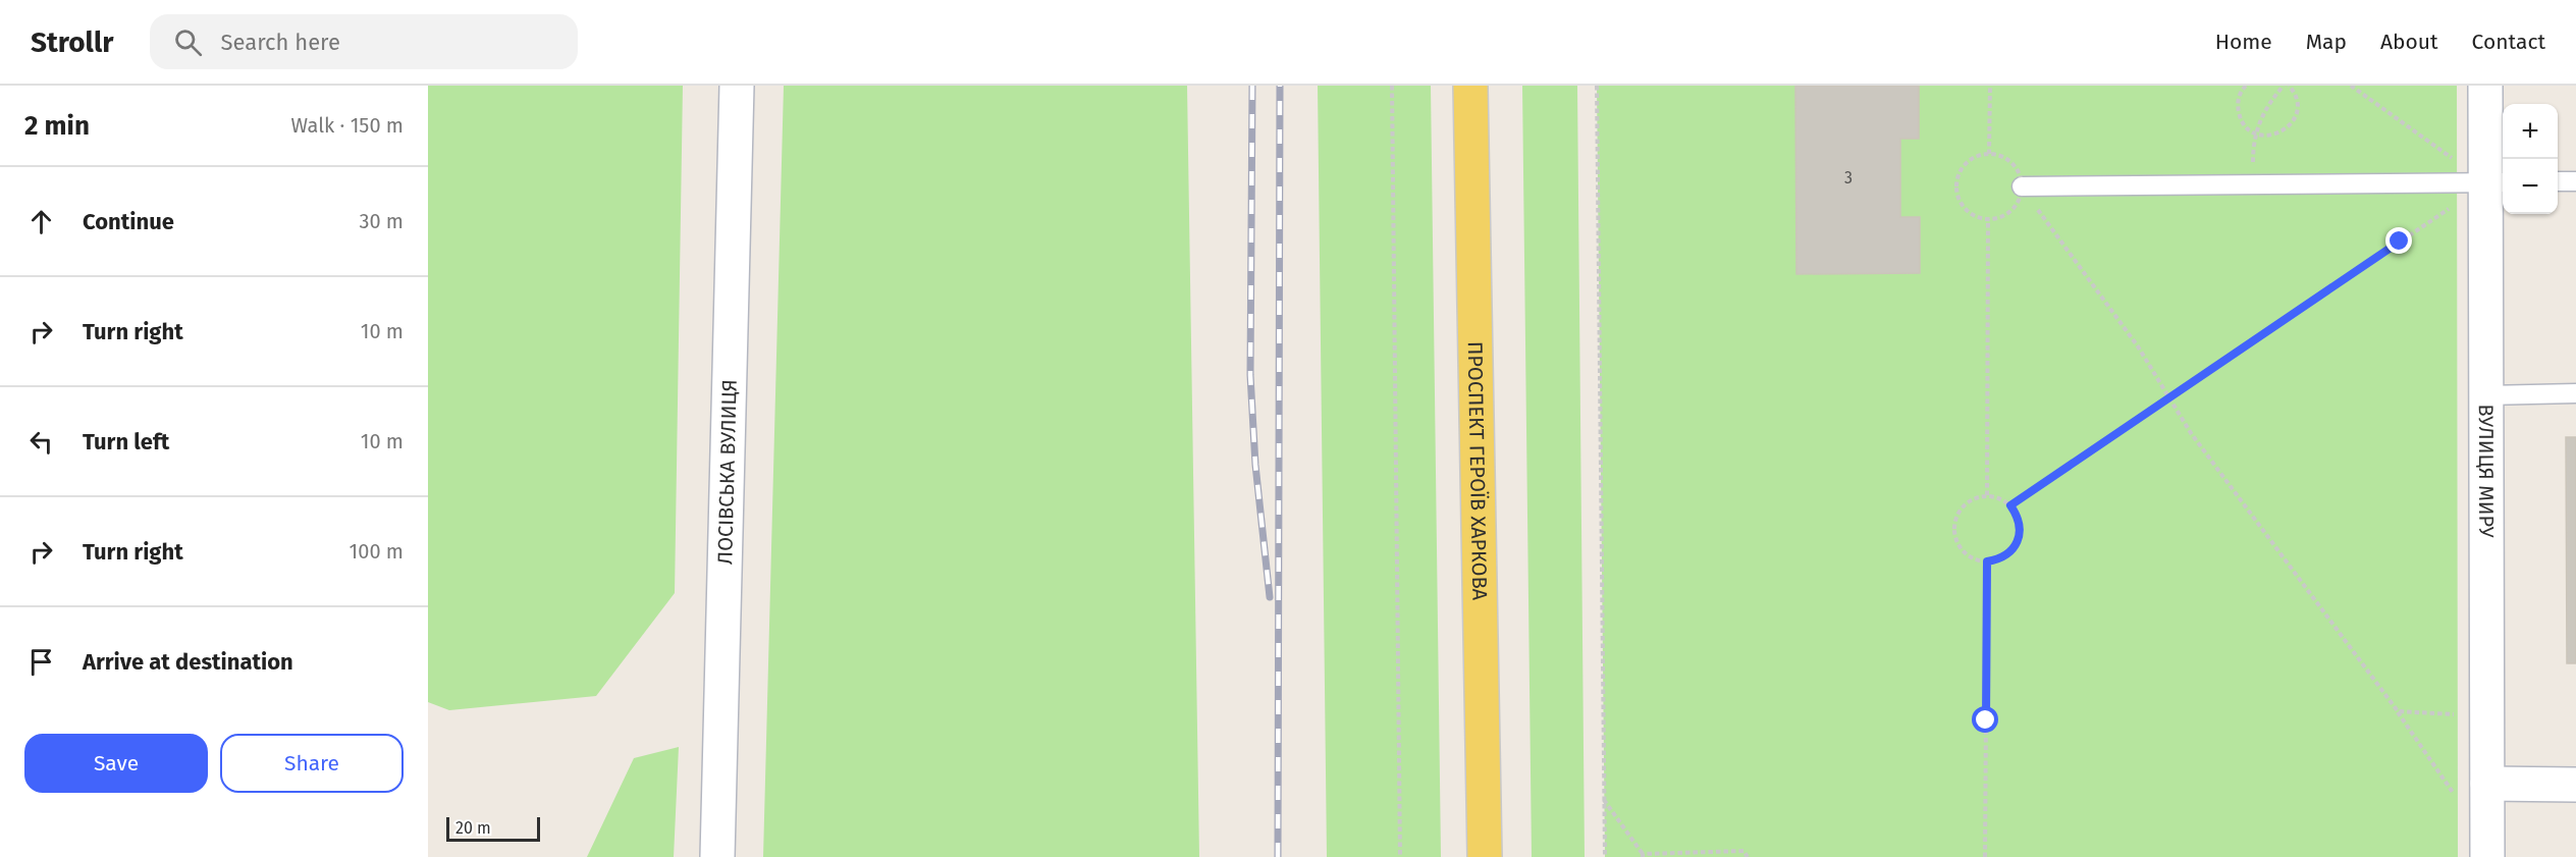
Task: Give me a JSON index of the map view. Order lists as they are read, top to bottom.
{
  "streets": {
    "main road": ["ПРОСПЕКТ ГЕРОЇВ ХАРКОВА"],
    "street": ["ЛОСІВСЬКА ВУЛИЦЯ", "ВУЛИЦЯ МИРУ"]
  },
  "house_numbers": ["3"],
  "scale_bar": "20 m",
  "page": {
    "header": "Strollr",
    "search": "Search here",
    "nav": [
      "Home",
      "Map",
      "About",
      "Contact"
    ],
    "heading": ["2 min", "Walk · 150 m"],
    "map_buttons": ["+", "−"],
    "list": [
      ["Continue", "30 m"],
      ["Turn right", "10 m"],
      ["Turn left", "10 m"],
      ["Turn right", "100 m"],
      "Arrive at destination"
    ],
    "buttons": ["Save", "Share"],
    "scale": "20 m"
  }
}
